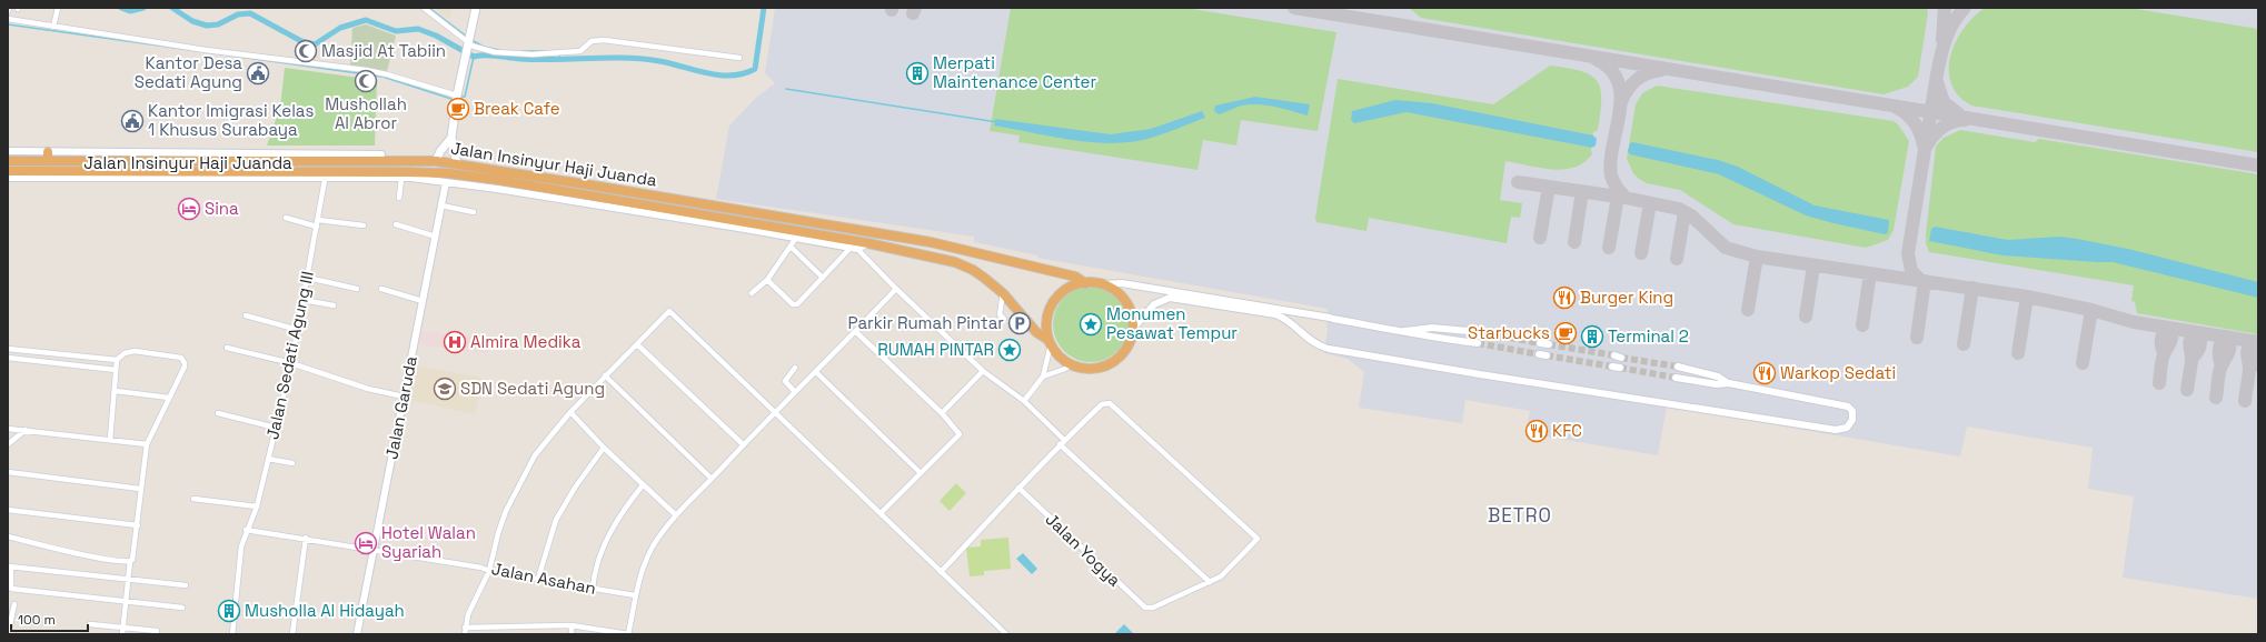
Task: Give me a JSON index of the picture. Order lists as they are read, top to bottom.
{
  "streets": {
    "highway": ["Jalan Insinyur Haji Juanda"],
    "street": [
      "Jalan Sedati Agung III",
      "Jalan Garuda",
      "Jalan Yogya",
      "Jalan Asahan"
    ]
  },
  "crossings": [
    ["Jalan Insinyur Haji Juanda", "Jalan Sedati Agung III"],
    ["Jalan Insinyur Haji Juanda", "Jalan Garuda"],
    ["Jalan Sedati Agung III", "Jalan Asahan"],
    ["Jalan Garuda", "Jalan Asahan"]
  ],
  "districts": ["BETRO"],
  "places": {
    "mosque": ["Masjid At Tabiin", "Mushollah Al Abror"],
    "public building": ["Kantor Desa Sedati Agung", "Kantor Imigrasi Kelas 1 Khusus Surabaya"],
    "building": ["Merpati Maintenance Center", "Terminal 2", "Musholla Al Hidayah"],
    "cafe": ["Break Cafe", "Starbucks"],
    "hotel": ["Sina", "Hotel Walan Syariah"],
    "restaurant": ["Burger King", "Warkop Sedati", "KFC"],
    "parking": ["Parkir Rumah Pintar"],
    "place": ["Monumen Pesawat Tempur", "RUMAH PINTAR"],
    "hospital": ["Almira Medika"],
    "school or university": ["SDN Sedati Agung"]
  },
  "scale_bar": "100 m"
}
